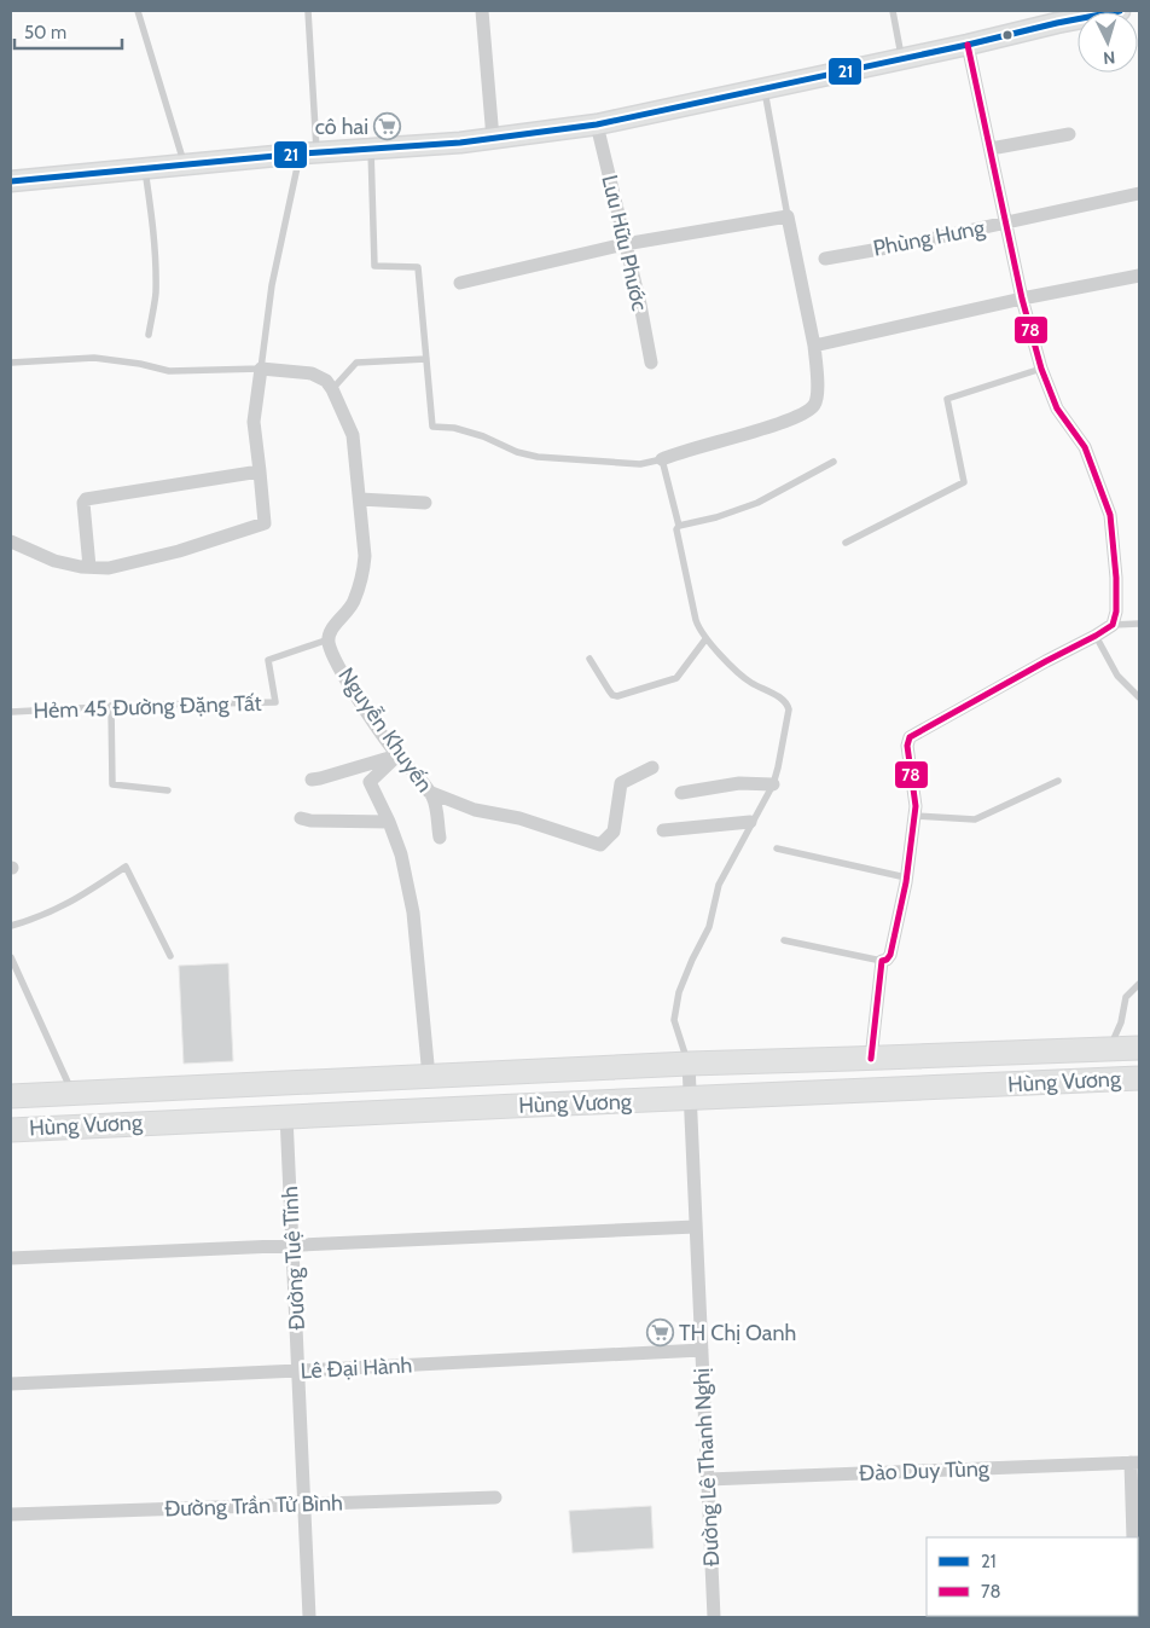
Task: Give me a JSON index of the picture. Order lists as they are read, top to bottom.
{
  "streets": {
    "main road": ["Hùng Vương"],
    "street": [
      "Phùng Hưng",
      "Lưu Hữu Phước",
      "Nguyễn Khuyến",
      "Đường Tuệ Tĩnh",
      "Lê Đại Hành",
      "Đường Lê Thanh Nghị",
      "Đào Duy Tùng",
      "Đường Trần Tử Bình"
    ],
    "lane": ["Hẻm 45 Đường Đặng Tất"]
  },
  "crossings": [
    ["Hẻm 45 Đường Đặng Tất", "Nguyễn Khuyến"],
    ["Hùng Vương", "Đường Tuệ Tĩnh"],
    ["Hùng Vương", "Đường Lê Thanh Nghị"],
    ["Đường Tuệ Tĩnh", "Lê Đại Hành"],
    ["Đường Tuệ Tĩnh", "Đường Trần Tử Bình"],
    ["Lê Đại Hành", "Đường Lê Thanh Nghị"],
    ["Đường Lê Thanh Nghị", "Đào Duy Tùng"]
  ],
  "places": {
    "supermarket": ["cô hai", "TH Chị Oanh"]
  },
  "lines": ["transit line 21", "transit line 78"],
  "legend": ["21", "78"],
  "scale_bar": "50 m",
  "north": "bottom"
}
